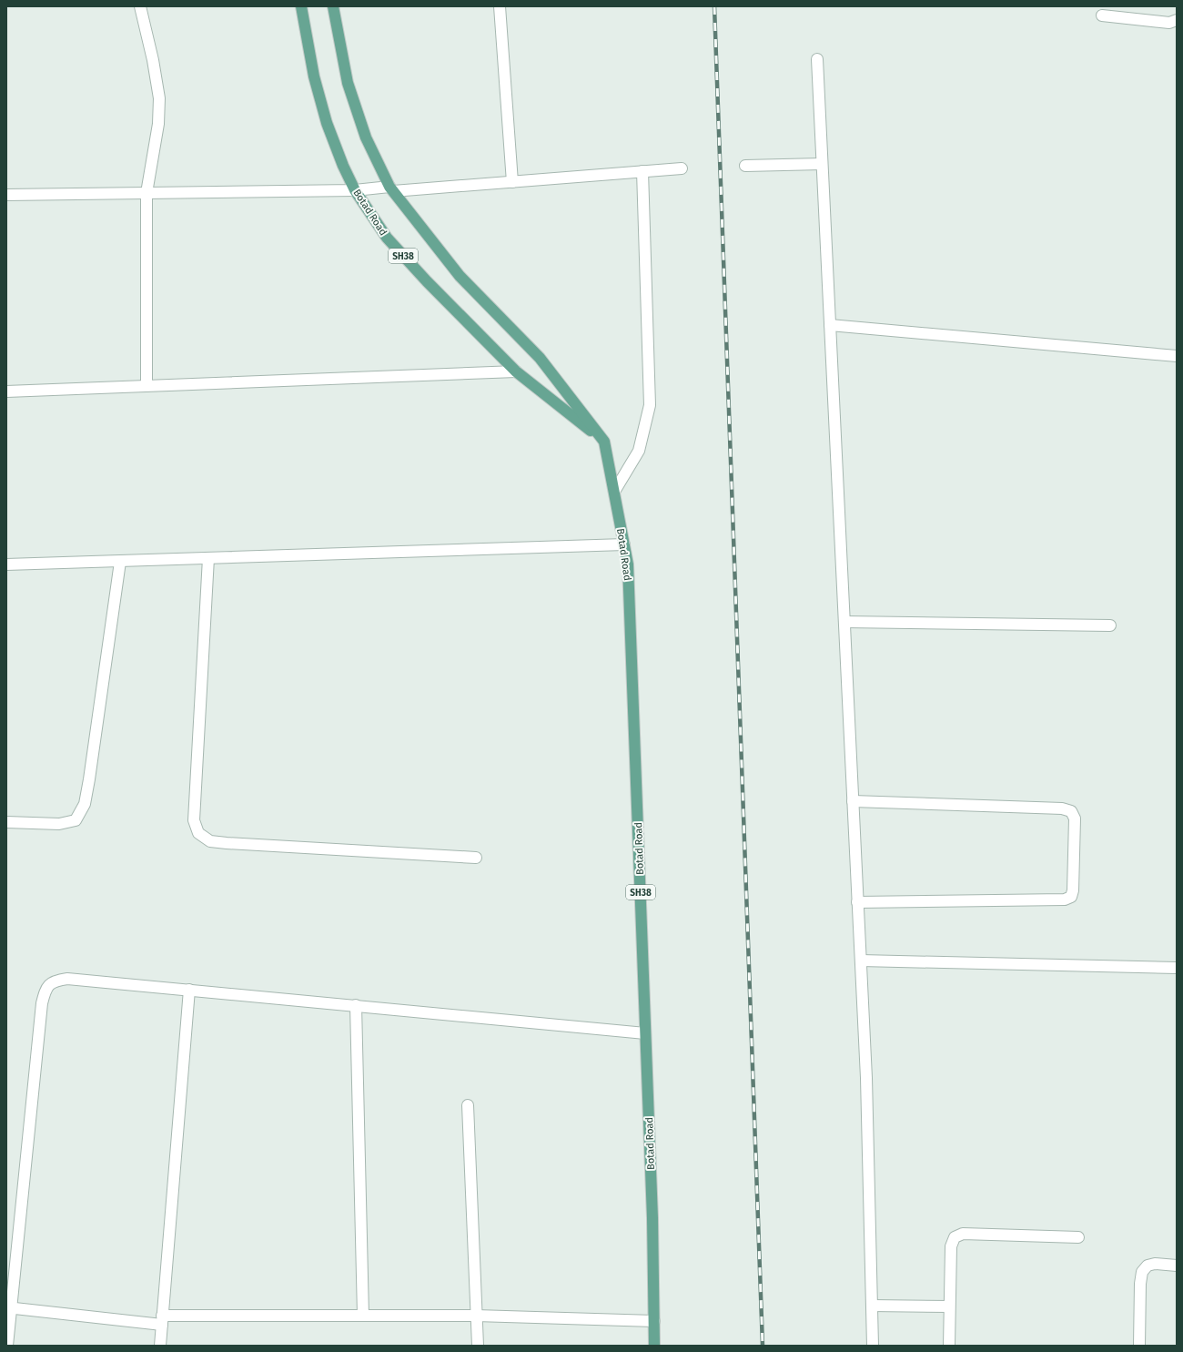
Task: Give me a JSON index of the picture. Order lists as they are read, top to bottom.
{
  "streets": {
    "main road": ["Botad Road", "SH38"]
  }
}
